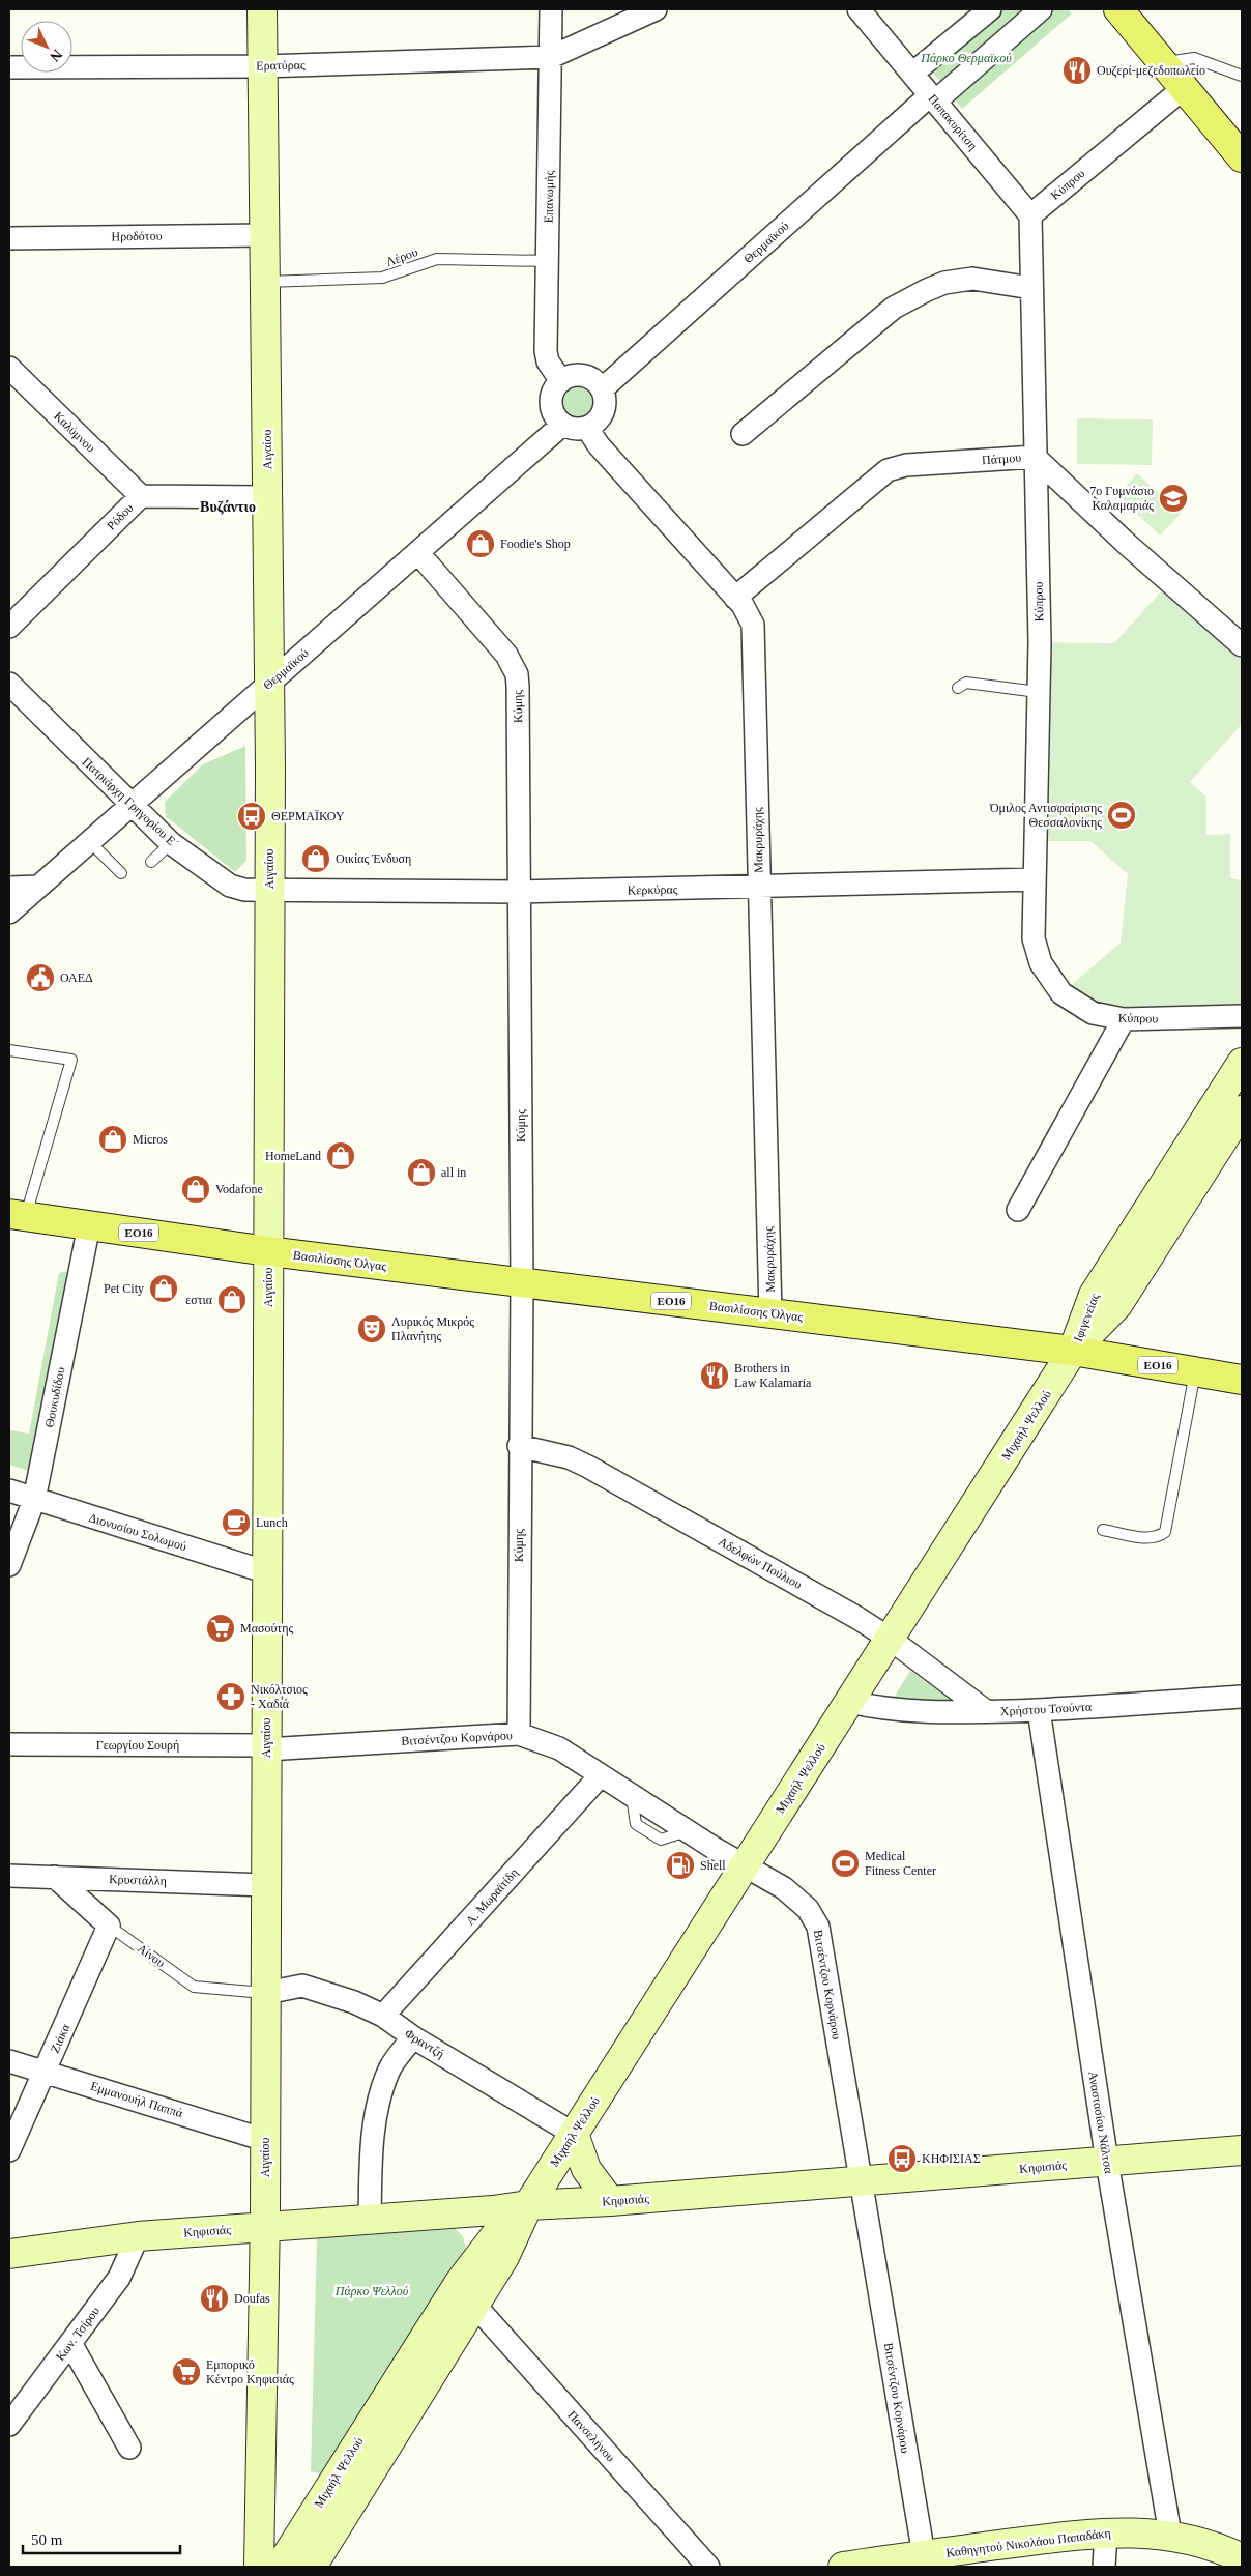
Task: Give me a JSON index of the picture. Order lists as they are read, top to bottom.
{
  "streets": {
    "main road": [
      "Αιγαίου",
      "ΕΟ16",
      "Βασιλίσσης Όλγας",
      "Ιφιγενείας",
      "Μιχαήλ Ψελλού",
      "Κηφισιάς",
      "Καθηγητού Νικολάου Παπαδάκη"
    ],
    "street": [
      "Ερατύρας",
      "Παπακυρίτση",
      "Κύπρου",
      "Επανωμής",
      "Ηροδότου",
      "Θερμαϊκού",
      "Καλύμνου",
      "Πάτμου",
      "Ρόδου",
      "Κύμης",
      "Πατριάρχη Γρηγορίου Ε΄",
      "Μακρυράχης",
      "Κερκύρας",
      "Θουκυδίδου",
      "Διονυσίου Σολωμού",
      "Αδελφών Πούλιου",
      "Χρήστου Τσούντα",
      "Βιτσέντζου Κορνάρου",
      "Γεωργίου Σουρή",
      "Κρυστάλλη",
      "Α. Μωραϊτίδη",
      "Αίνου",
      "Ζιάκα",
      "Φραντζή",
      "Εμμανουήλ Παππά",
      "Αναστασίου Νάλτσα",
      "Κων. Τσίρου",
      "Πανσελήνου"
    ],
    "lane": ["Λέρου"]
  },
  "crossings": [
    ["Ερατύρας", "Επανωμής"],
    ["Ερατύρας", "Αιγαίου"],
    ["Παπακυρίτση", "Κύπρου"],
    ["Παπακυρίτση", "Θερμαϊκού"],
    ["Κύπρου", "Πάτμου"],
    ["Κύπρου", "Κερκύρας"],
    ["Επανωμής", "Θερμαϊκού"],
    ["Επανωμής", "Λέρου"],
    ["Επανωμής", "Μακρυράχης"],
    ["Ηροδότου", "Αιγαίου"],
    ["Θερμαϊκού", "Αιγαίου"],
    ["Θερμαϊκού", "Κύμης"],
    ["Θερμαϊκού", "Πατριάρχη Γρηγορίου Ε΄"],
    ["Θερμαϊκού", "Μακρυράχης"],
    ["Λέρου", "Αιγαίου"],
    ["Καλύμνου", "Ρόδου"],
    ["Αιγαίου", "Ρόδου"],
    ["Αιγαίου", "Πατριάρχη Γρηγορίου Ε΄"],
    ["Αιγαίου", "Κερκύρας"],
    ["Αιγαίου", "ΕΟ16"],
    ["Αιγαίου", "Βασιλίσσης Όλγας"],
    ["Αιγαίου", "Διονυσίου Σολωμού"],
    ["Αιγαίου", "Βιτσέντζου Κορνάρου"],
    ["Αιγαίου", "Γεωργίου Σουρή"],
    ["Αιγαίου", "Κρυστάλλη"],
    ["Αιγαίου", "Αίνου"],
    ["Αιγαίου", "Φραντζή"],
    ["Αιγαίου", "Εμμανουήλ Παππά"],
    ["Αιγαίου", "Κηφισιάς"],
    ["Πάτμου", "Μακρυράχης"],
    ["Κύμης", "Κερκύρας"],
    ["Κύμης", "Βασιλίσσης Όλγας"],
    ["Κύμης", "Αδελφών Πούλιου"],
    ["Κύμης", "Βιτσέντζου Κορνάρου"],
    ["Πατριάρχη Γρηγορίου Ε΄", "Κερκύρας"],
    ["Μακρυράχης", "Κερκύρας"],
    ["Μακρυράχης", "Βασιλίσσης Όλγας"],
    ["ΕΟ16", "Βασιλίσσης Όλγας"],
    ["ΕΟ16", "Θουκυδίδου"],
    ["Βασιλίσσης Όλγας", "Ιφιγενείας"],
    ["Βασιλίσσης Όλγας", "Μιχαήλ Ψελλού"],
    ["Ιφιγενείας", "Μιχαήλ Ψελλού"],
    ["Θουκυδίδου", "Διονυσίου Σολωμού"],
    ["Μιχαήλ Ψελλού", "Αδελφών Πούλιου"],
    ["Μιχαήλ Ψελλού", "Χρήστου Τσούντα"],
    ["Μιχαήλ Ψελλού", "Βιτσέντζου Κορνάρου"],
    ["Μιχαήλ Ψελλού", "Φραντζή"],
    ["Μιχαήλ Ψελλού", "Κηφισιάς"],
    ["Μιχαήλ Ψελλού", "Πανσελήνου"],
    ["Αδελφών Πούλιου", "Χρήστου Τσούντα"],
    ["Χρήστου Τσούντα", "Αναστασίου Νάλτσα"],
    ["Βιτσέντζου Κορνάρου", "Γεωργίου Σουρή"],
    ["Βιτσέντζου Κορνάρου", "Α. Μωραϊτίδη"],
    ["Βιτσέντζου Κορνάρου", "Κηφισιάς"],
    ["Βιτσέντζου Κορνάρου", "Καθηγητού Νικολάου Παπαδάκη"],
    ["Κρυστάλλη", "Αίνου"],
    ["Α. Μωραϊτίδη", "Φραντζή"],
    ["Αίνου", "Ζιάκα"],
    ["Αίνου", "Φραντζή"],
    ["Ζιάκα", "Εμμανουήλ Παππά"],
    ["Αναστασίου Νάλτσα", "Κηφισιάς"],
    ["Αναστασίου Νάλτσα", "Καθηγητού Νικολάου Παπαδάκη"],
    ["Κηφισιάς", "Κων. Τσίρου"]
  ],
  "districts": ["Βυζάντιο"],
  "parks": ["Πάρκο Θερμαϊκού", "Πάρκο Ψελλού"],
  "places": {
    "restaurant": ["Ουζερί-μεζεδοπωλείο", "Brothers in Law Kalamaria", "Doufas"],
    "school or university": ["7ο Γυμνάσιο Καλαμαριάς"],
    "shop": [
      "Foodie's Shop",
      "Οικίας Ένδυση",
      "Micros",
      "HomeLand",
      "all in",
      "Vodafone",
      "Pet City",
      "εστια"
    ],
    "sports": ["Όμιλος Αντισφαίρισης Θεσσαλονίκης", "Medical Fitness Center"],
    "bus stop": ["ΘΕΡΜΑΪΚΟΥ", "ΚΗΦΙΣΙΑΣ"],
    "public building": ["ΟΑΕΔ"],
    "theatre": ["Λυρικός Μικρός Πλανήτης"],
    "cafe": ["Lunch"],
    "supermarket": ["Μασούτης", "Εμπορικό Κέντρο Κηφισιάς"],
    "pharmacy": ["Νικόλτσιος - Χαδιά"],
    "fuel station": ["Shell"]
  },
  "scale_bar": "50 m",
  "north": "bottom right"
}
